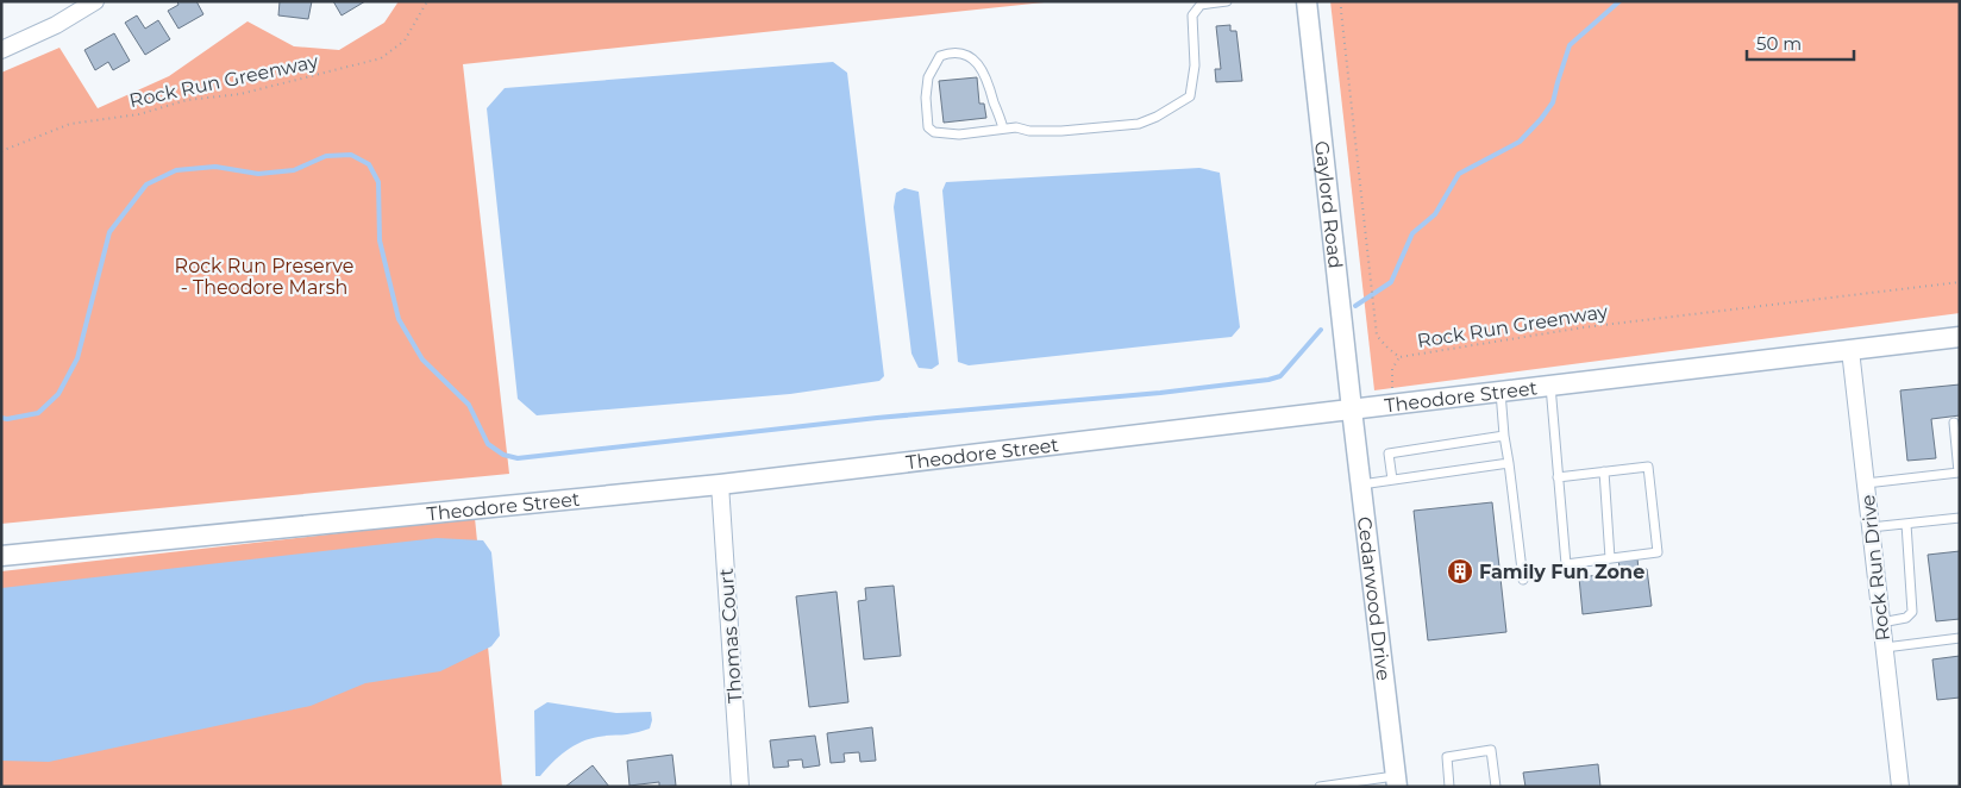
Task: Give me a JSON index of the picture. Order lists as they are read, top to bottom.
{
  "streets": {
    "street": [
      "Gaylord Road",
      "Theodore Street",
      "Rock Run Drive",
      "Cedarwood Drive",
      "Thomas Court"
    ],
    "path": ["Rock Run Greenway"]
  },
  "crossings": [
    ["Gaylord Road", "Theodore Street"],
    ["Gaylord Road", "Cedarwood Drive"],
    ["Theodore Street", "Rock Run Drive"],
    ["Theodore Street", "Cedarwood Drive"],
    ["Theodore Street", "Thomas Court"]
  ],
  "parks": ["Rock Run Preserve - Theodore Marsh"],
  "places": {
    "building": ["Family Fun Zone"]
  },
  "scale_bar": "50 m"
}
